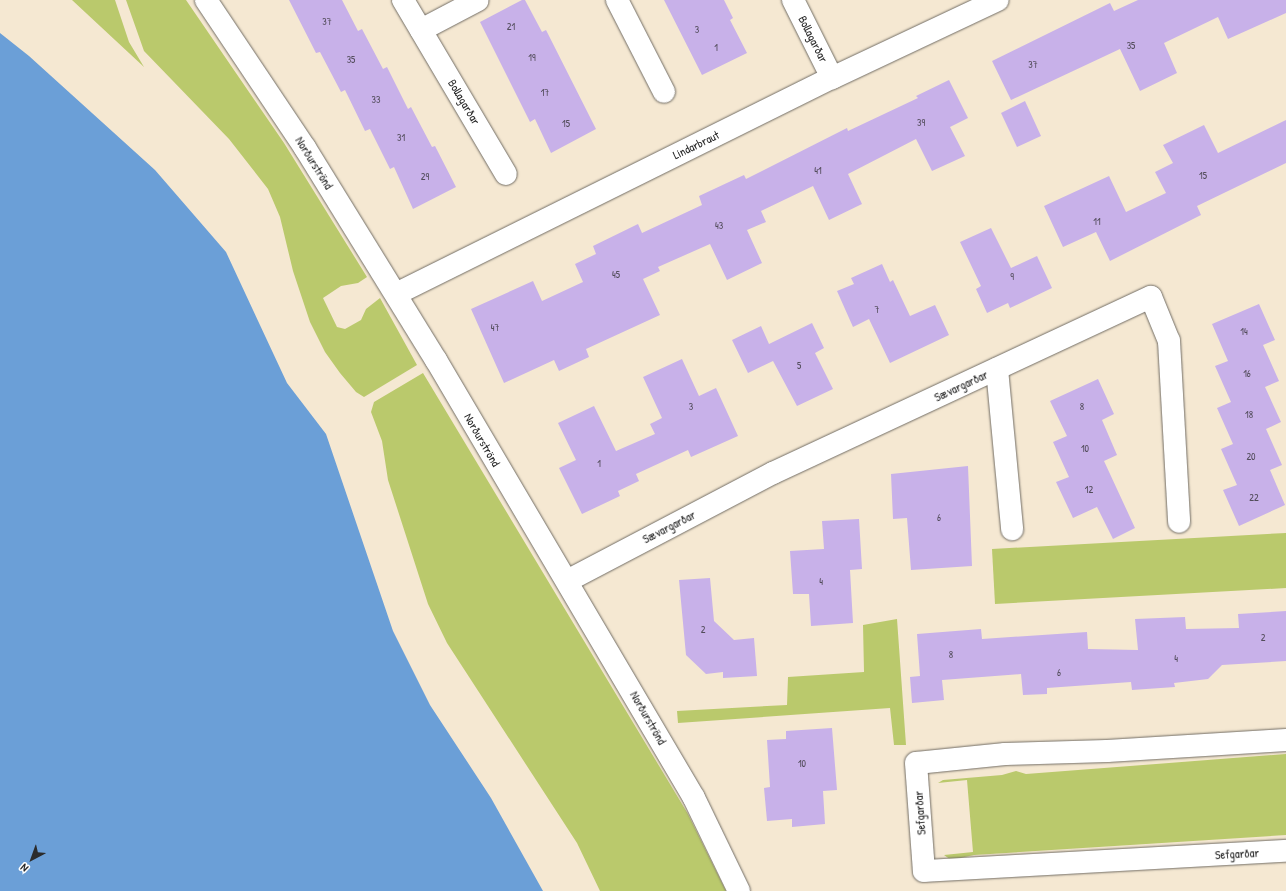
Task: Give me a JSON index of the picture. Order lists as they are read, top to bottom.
{
  "streets": {
    "street": [
      "Bollagarðar",
      "Lindarbraut",
      "Norðurströnd",
      "Sævargarðar",
      "Sefgarðar"
    ]
  },
  "crossings": [
    ["Bollagarðar", "Lindarbraut"],
    ["Lindarbraut", "Norðurströnd"],
    ["Norðurströnd", "Sævargarðar"]
  ],
  "house_numbers": [
    "37",
    "21",
    "3",
    "35",
    "1",
    "19",
    "35",
    "37",
    "17",
    "33",
    "39",
    "15",
    "31",
    "41",
    "15",
    "29",
    "11",
    "43",
    "45",
    "9",
    "7",
    "47",
    "14",
    "5",
    "16",
    "3",
    "8",
    "18",
    "10",
    "20",
    "1",
    "12",
    "22",
    "6",
    "4",
    "2",
    "2",
    "8",
    "4",
    "6",
    "10"
  ],
  "north": "bottom left"
}
